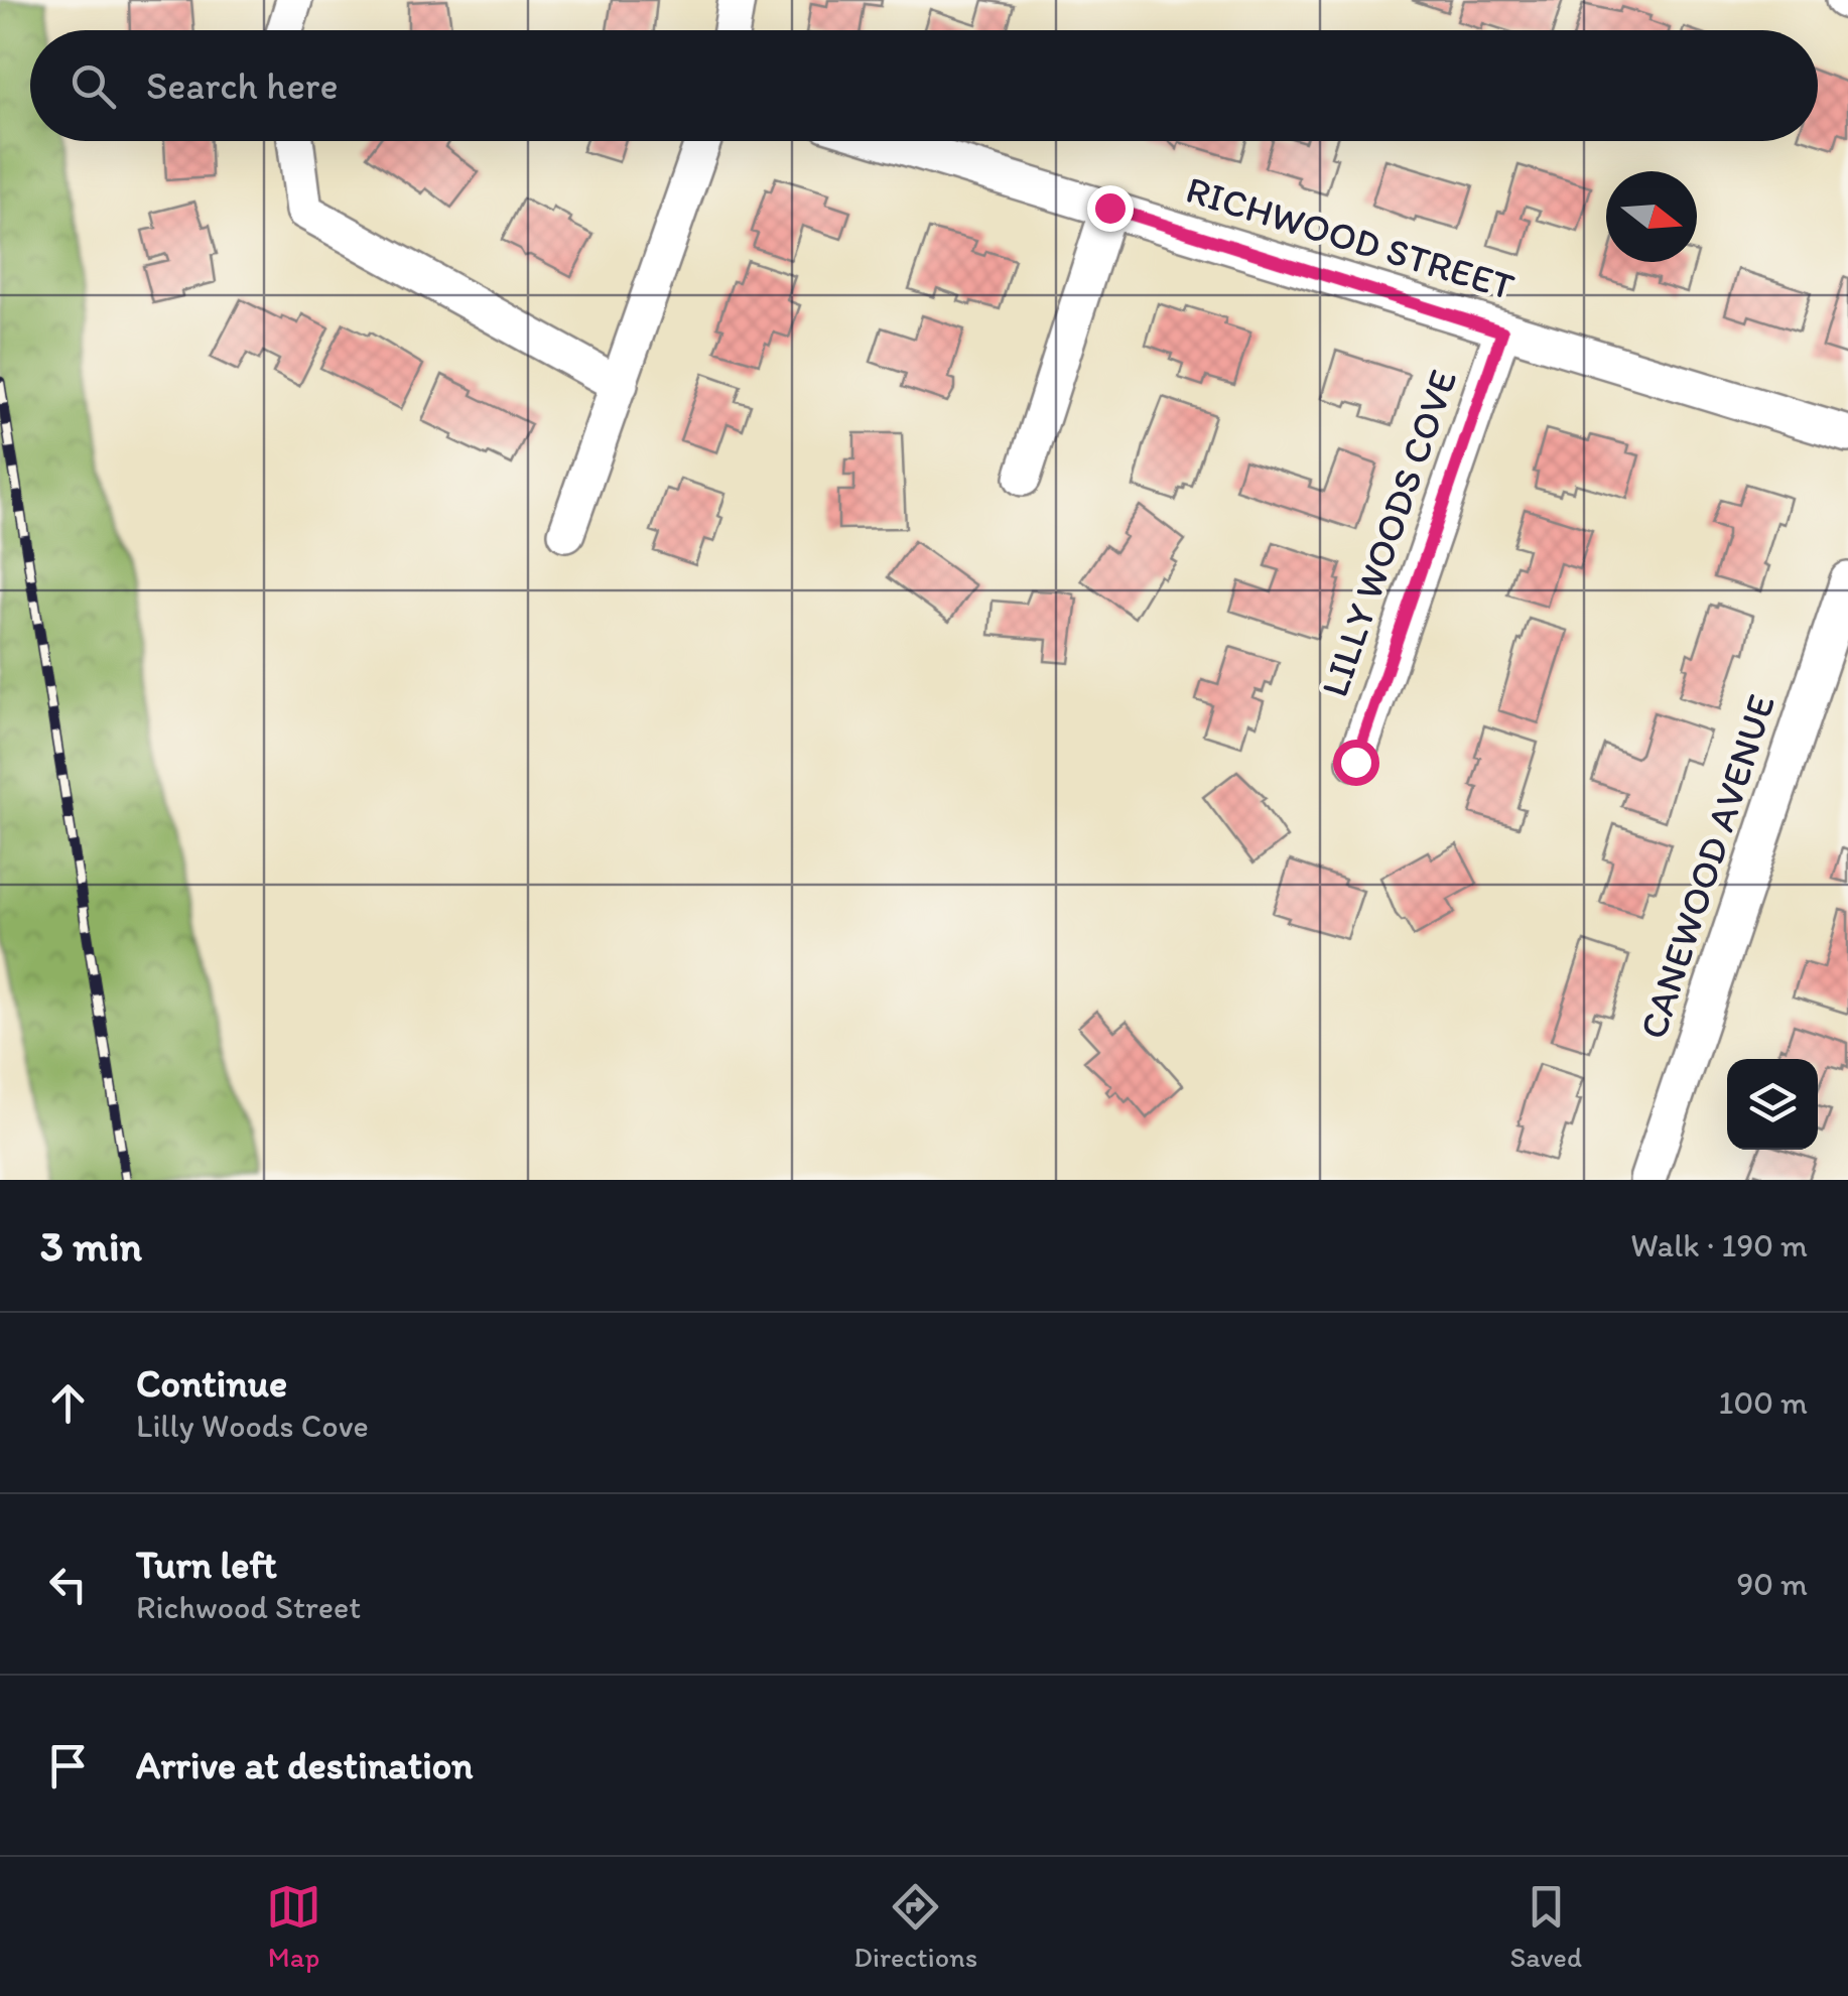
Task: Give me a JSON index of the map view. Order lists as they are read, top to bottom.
{
  "streets": {
    "street": ["RICHWOOD STREET", "LILLY WOODS COVE", "CANEWOOD AVENUE"]
  },
  "crossings": [
    ["RICHWOOD STREET", "LILLY WOODS COVE"]
  ],
  "north": "right",
  "page": {
    "search": "Search here",
    "heading": ["3 min", "Walk · 190 m"],
    "list": [
      ["Continue", "Lilly Woods Cove", "100 m"],
      ["Turn left", "Richwood Street", "90 m"],
      "Arrive at destination"
    ],
    "nav": ["Map", "Directions", "Saved"]
  }
}
